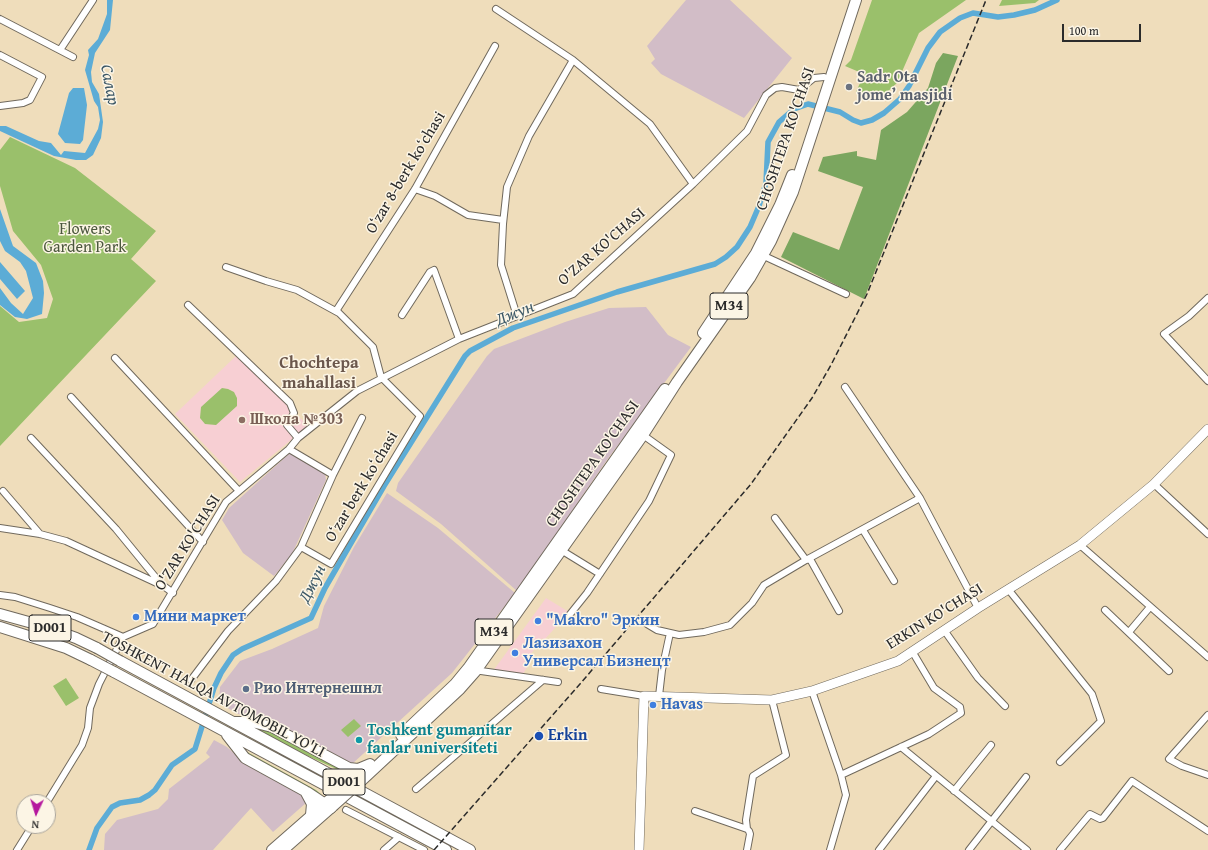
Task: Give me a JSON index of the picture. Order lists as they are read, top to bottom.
{
  "streets": {
    "main road": [
      "CHOSHTEPA KO'CHASI",
      "M34",
      "ERKIN KO'CHASI",
      "D001",
      "TOSHKENT HALQA AVTOMOBIL YO'LI"
    ],
    "street": ["Oʻzar 8-berk koʻchasi", "O'ZAR KO'CHASI", "Oʻzar berk koʻchasi"]
  },
  "crossings": [
    ["CHOSHTEPA KO'CHASI", "O'ZAR KO'CHASI"],
    ["CHOSHTEPA KO'CHASI", "M34"],
    ["O'ZAR KO'CHASI", "Oʻzar berk koʻchasi"]
  ],
  "districts": ["Chochtepa mahallasi"],
  "water": ["Салар", "Джун"],
  "parks": ["Flowers Garden Park"],
  "places": [
    "Sadr Ota jome’ masjidi",
    "Школа №303",
    "Мини маркет",
    "\"Makro\" Эркин",
    "Лазизахон Универсал Бизнецт",
    "Рио Интернешнл",
    "Havas",
    "Erkin",
    "Toshkent gumanitar fanlar universiteti"
  ],
  "scale_bar": "100 m",
  "north": "bottom"
}
